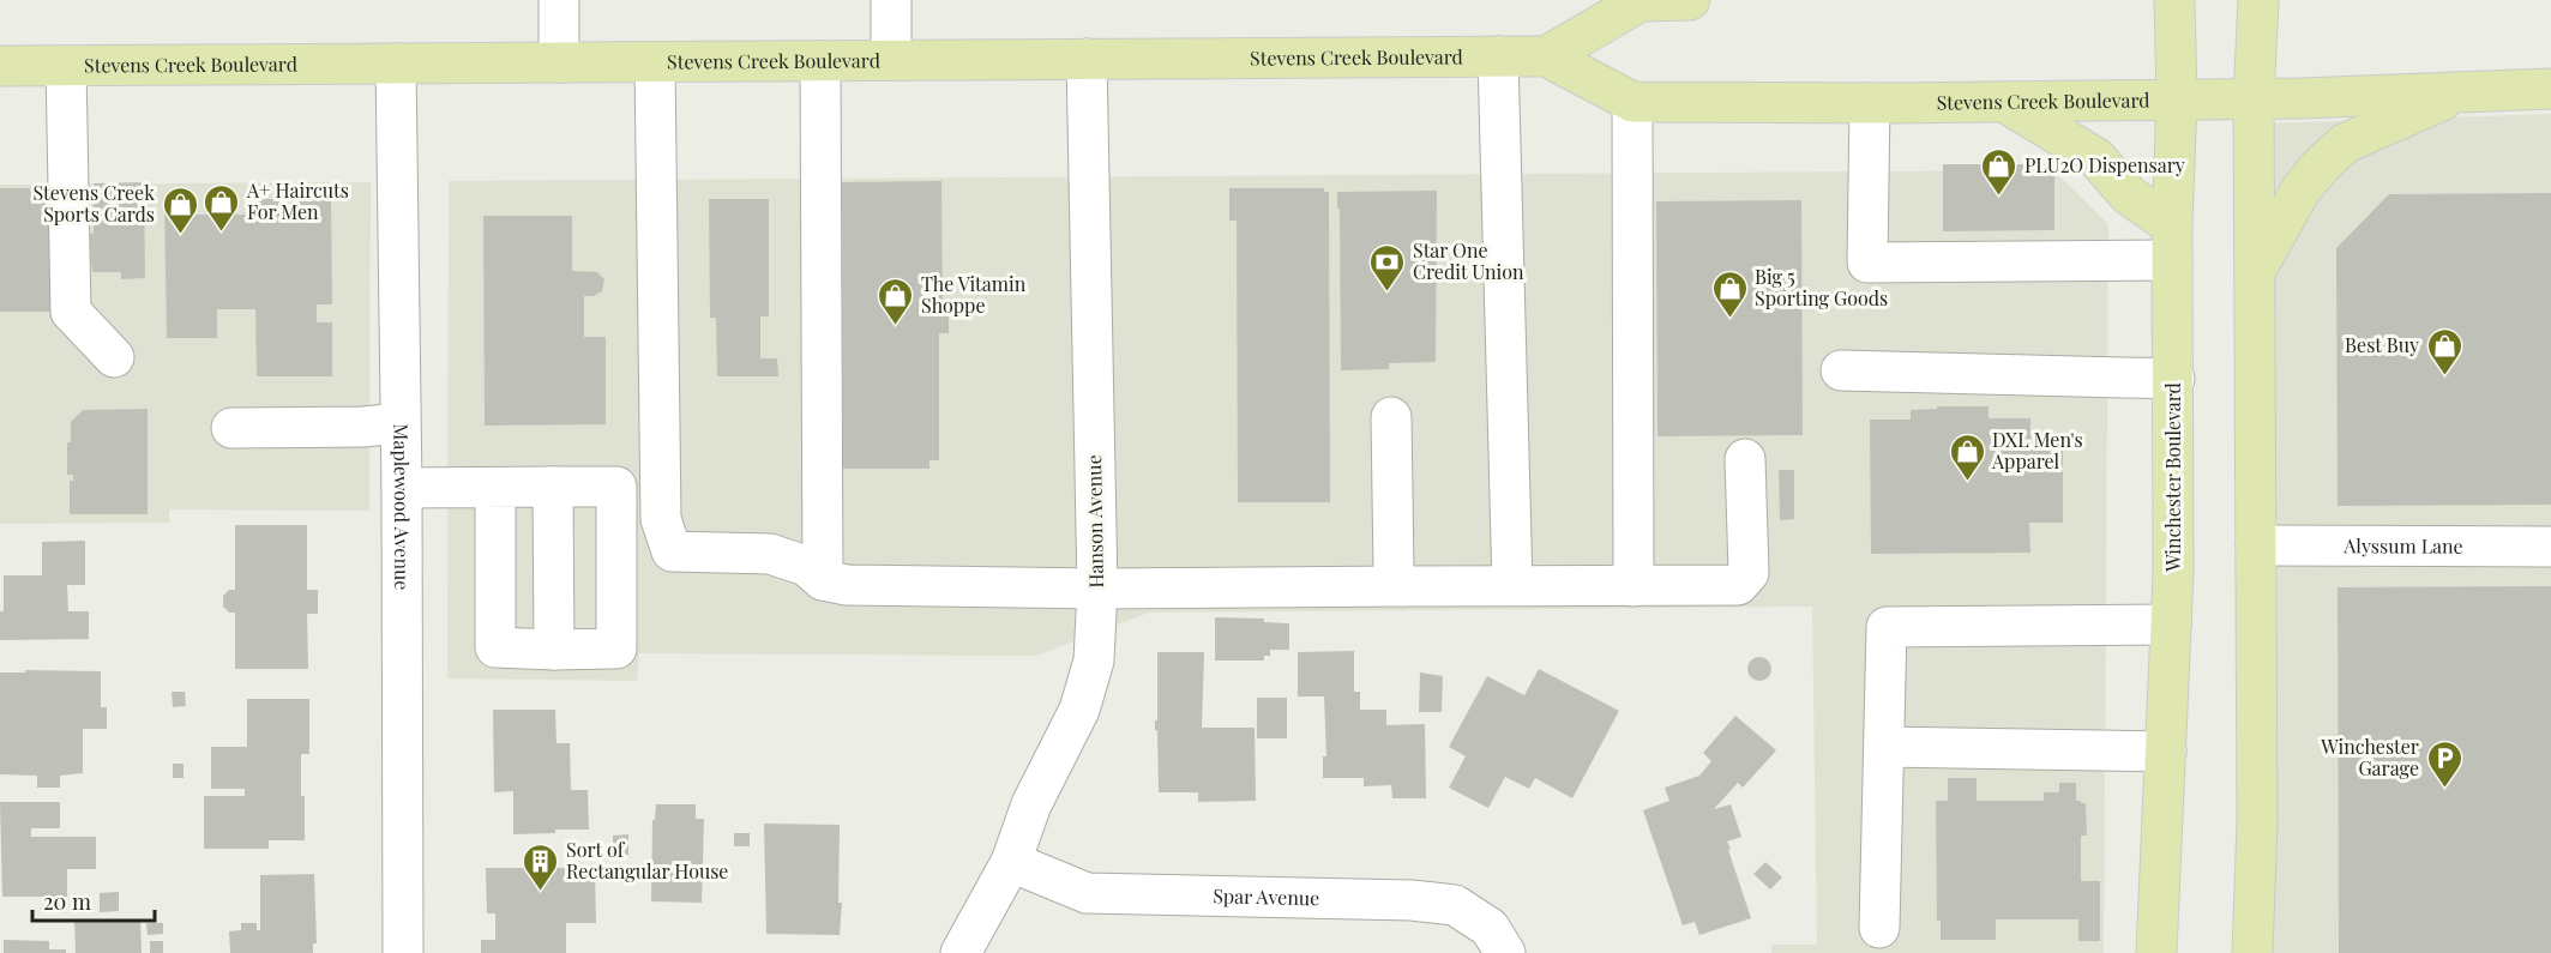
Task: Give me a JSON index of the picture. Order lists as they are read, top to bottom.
{
  "streets": {
    "main road": ["Stevens Creek Boulevard", "Winchester Boulevard"],
    "street": [
      "Maplewood Avenue",
      "Hanson Avenue",
      "Alyssum Lane",
      "Spar Avenue"
    ]
  },
  "crossings": [
    ["Stevens Creek Boulevard", "Winchester Boulevard"],
    ["Stevens Creek Boulevard", "Maplewood Avenue"],
    ["Stevens Creek Boulevard", "Hanson Avenue"],
    ["Hanson Avenue", "Spar Avenue"]
  ],
  "places": {
    "shop": [
      "PLU2O Dispensary",
      "A+ Haircuts For Men",
      "Stevens Creek Sports Cards",
      "Big 5 Sporting Goods",
      "The Vitamin Shoppe",
      "Best Buy",
      "DXL Men's Apparel"
    ],
    "bank": ["Star One Credit Union"],
    "parking": ["Winchester Garage"],
    "building": ["Sort of Rectangular House"]
  },
  "scale_bar": "20 m"
}
